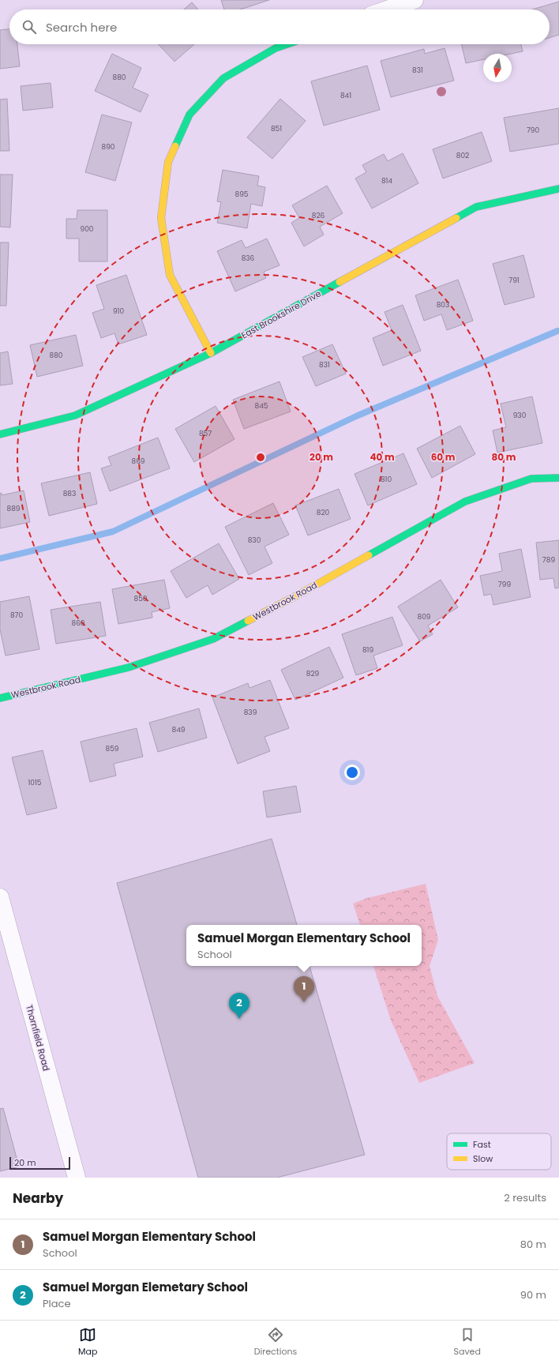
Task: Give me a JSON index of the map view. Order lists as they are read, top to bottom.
{
  "streets": {
    "street": ["East Brookshire Drive", "Westbrook Road", "Thornfield Road"]
  },
  "house_numbers": [
    "831",
    "880",
    "841",
    "851",
    "790",
    "890",
    "802",
    "814",
    "895",
    "826",
    "900",
    "836",
    "791",
    "803",
    "910",
    "880",
    "831",
    "845",
    "930",
    "857",
    "869",
    "810",
    "883",
    "889",
    "820",
    "830",
    "789",
    "799",
    "850",
    "870",
    "809",
    "860",
    "819",
    "829",
    "839",
    "849",
    "859",
    "1015"
  ],
  "legend": ["Fast", "Slow"],
  "scale_bar": "20 m",
  "north": "bottom",
  "page": {
    "search": "Search here",
    "popup": ["Samuel Morgan Elementary School", "School"],
    "pins": ["1", "2"],
    "scale": "20 m",
    "heading": ["Nearby", "2 results"],
    "list": [
      {
        "mark": "1",
        "name": "Samuel Morgan Elementary School",
        "note": "School",
        "value": "80 m"
      },
      {
        "mark": "2",
        "name": "Samuel Morgan Elemetary School",
        "note": "Place",
        "value": "90 m"
      }
    ],
    "nav": ["Map", "Directions", "Saved"]
  },
  "rings": [
    "20 m",
    "40 m",
    "60 m",
    "80 m"
  ]
}
